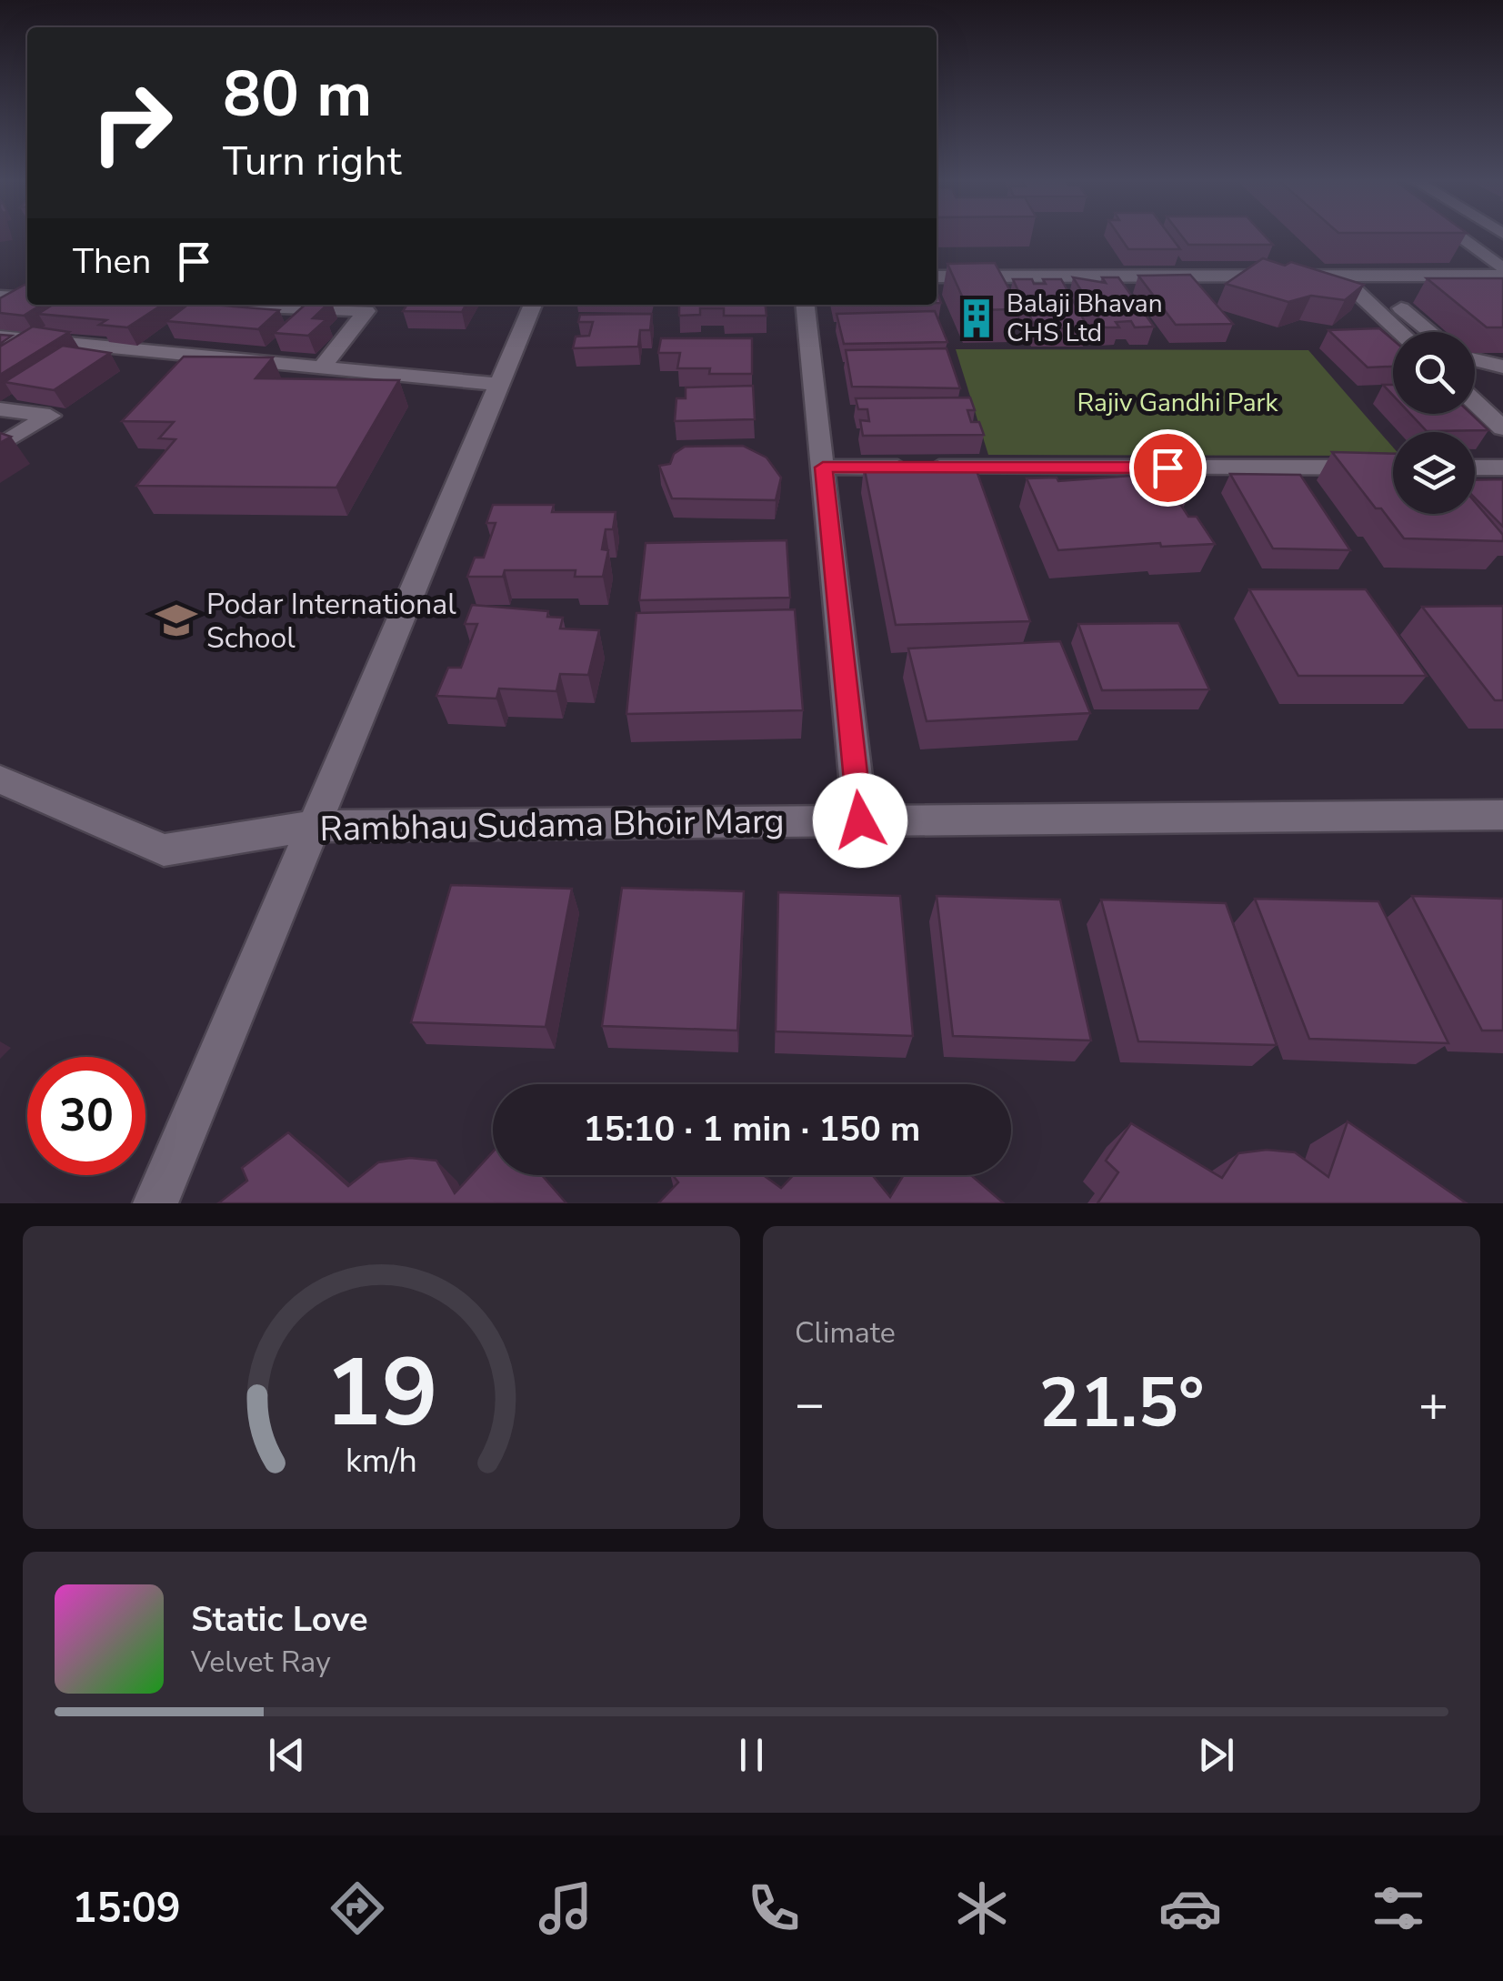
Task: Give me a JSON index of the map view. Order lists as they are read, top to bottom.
{
  "streets": {
    "street": ["Rambhau Sudama Bhoir Marg"]
  },
  "parks": ["Rajiv Gandhi Park"],
  "places": {
    "building": ["Balaji Bhavan CHS Ltd"],
    "school or university": ["Podar International School"]
  },
  "page": {
    "turn": ["80 m", "Turn right"],
    "then": "Then",
    "limit": "30",
    "trip": "15:10 · 1 min · 150 m",
    "tile": "Climate",
    "heat": ["−", "21.5°", "+"],
    "song": ["Static Love", "Velvet Ray"],
    "tabs": "15:09",
    "gauge": ["19", "km/h"]
  }
}
